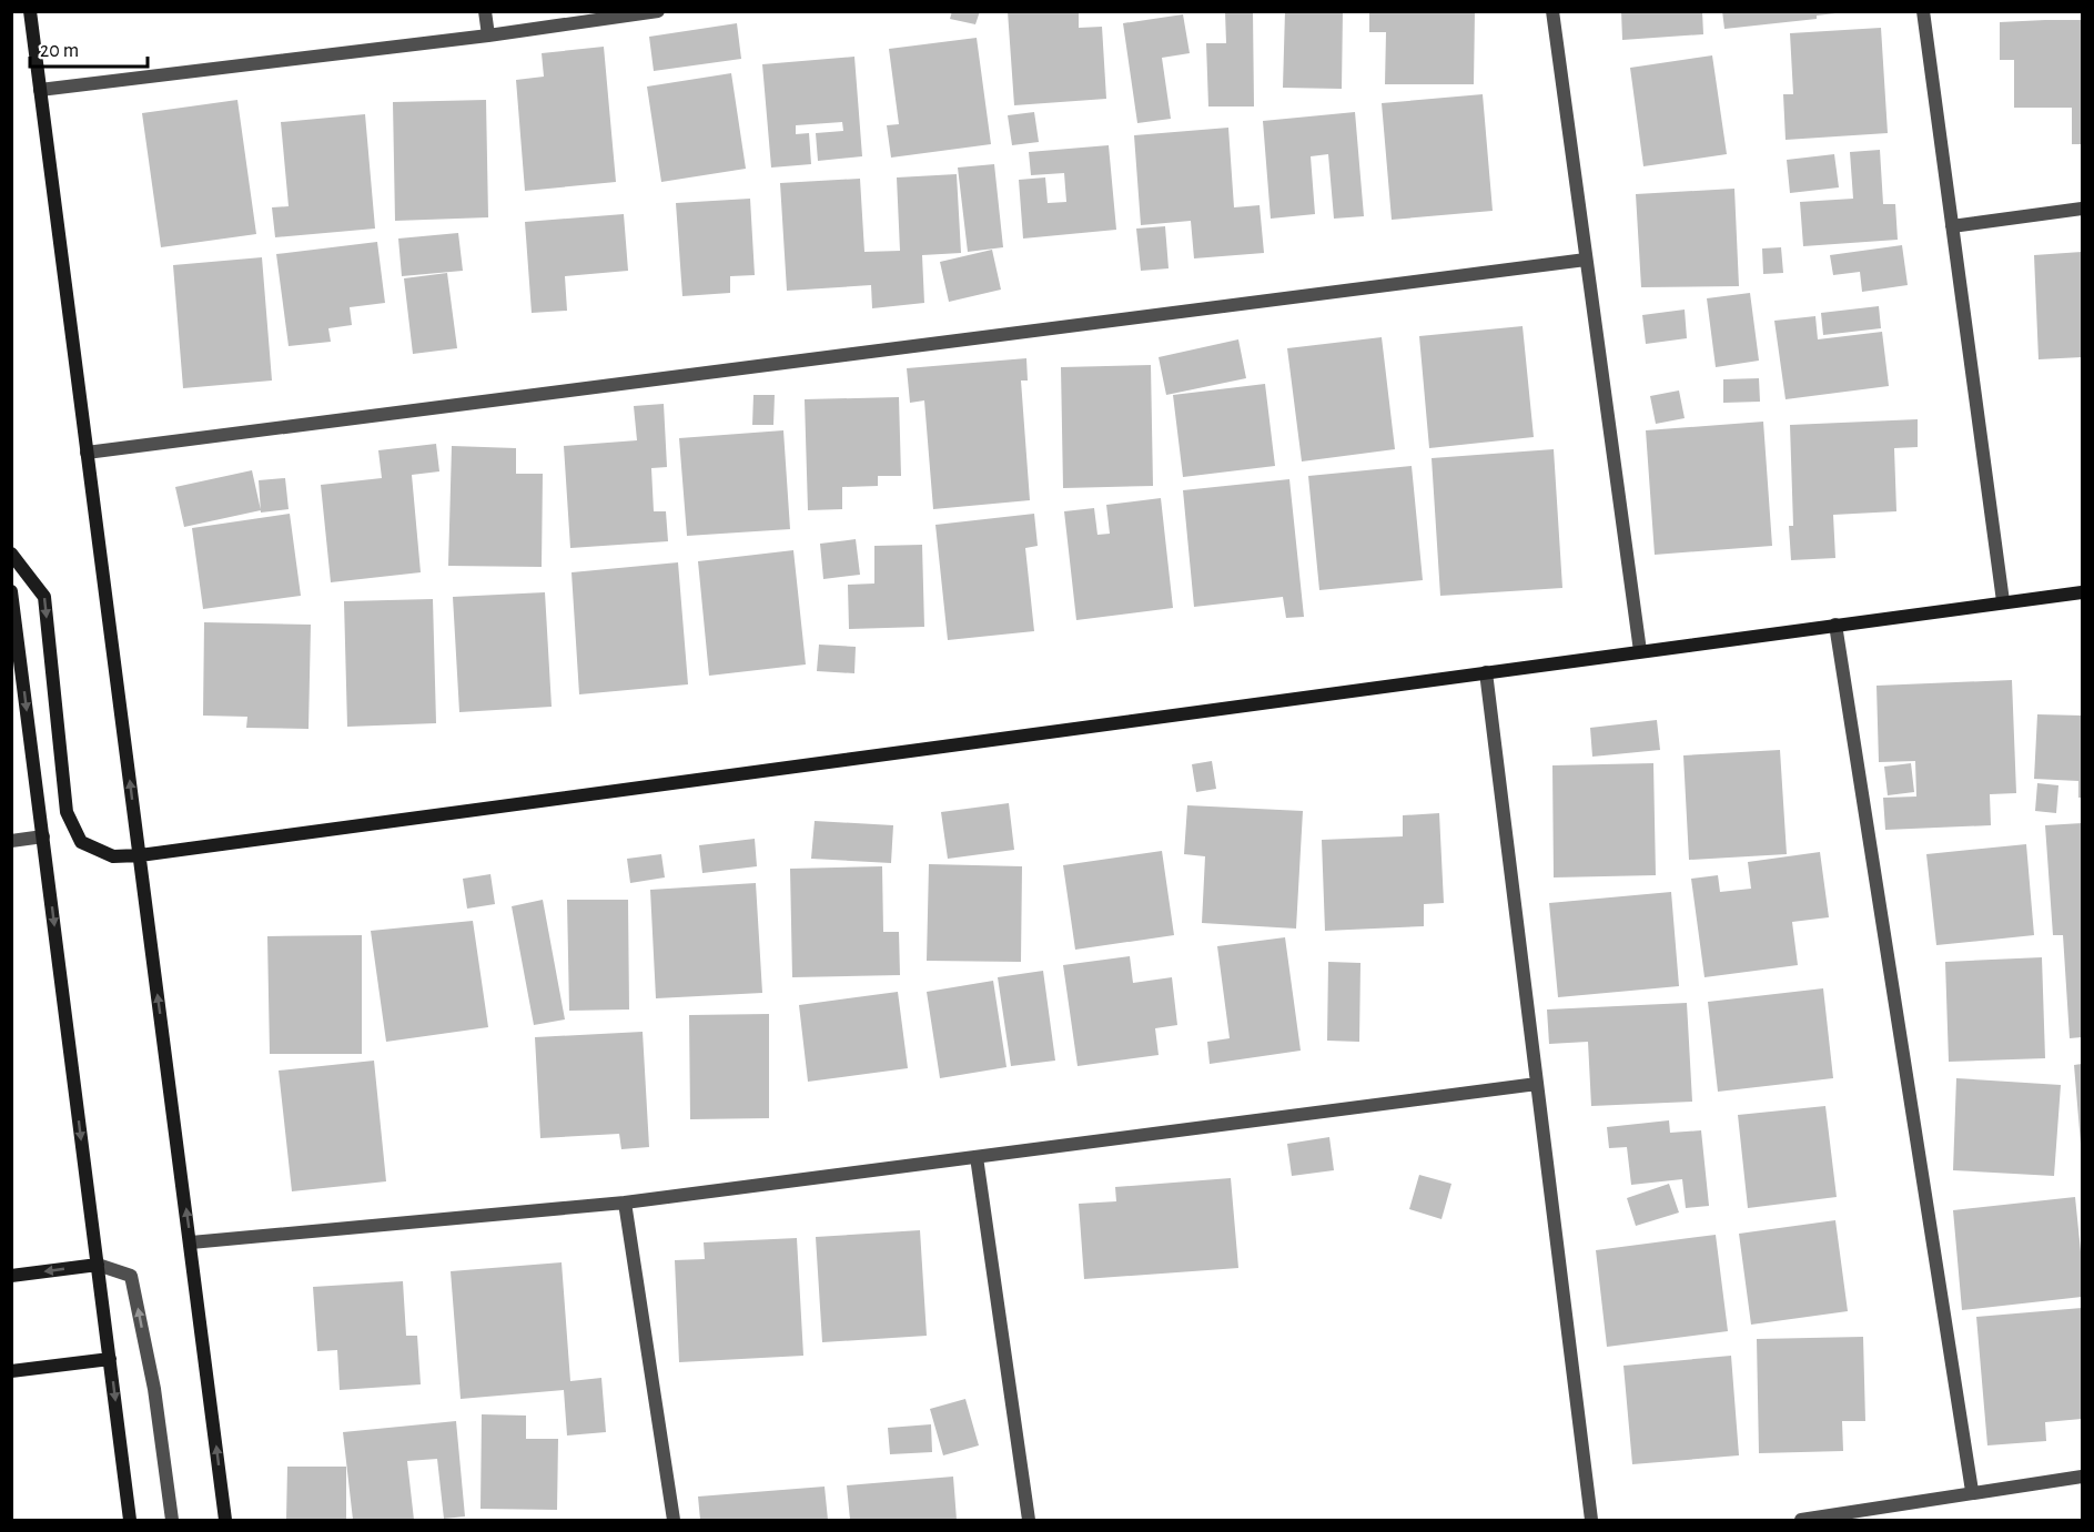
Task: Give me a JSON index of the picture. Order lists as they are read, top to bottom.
{
  "scale_bar": "20 m"
}
